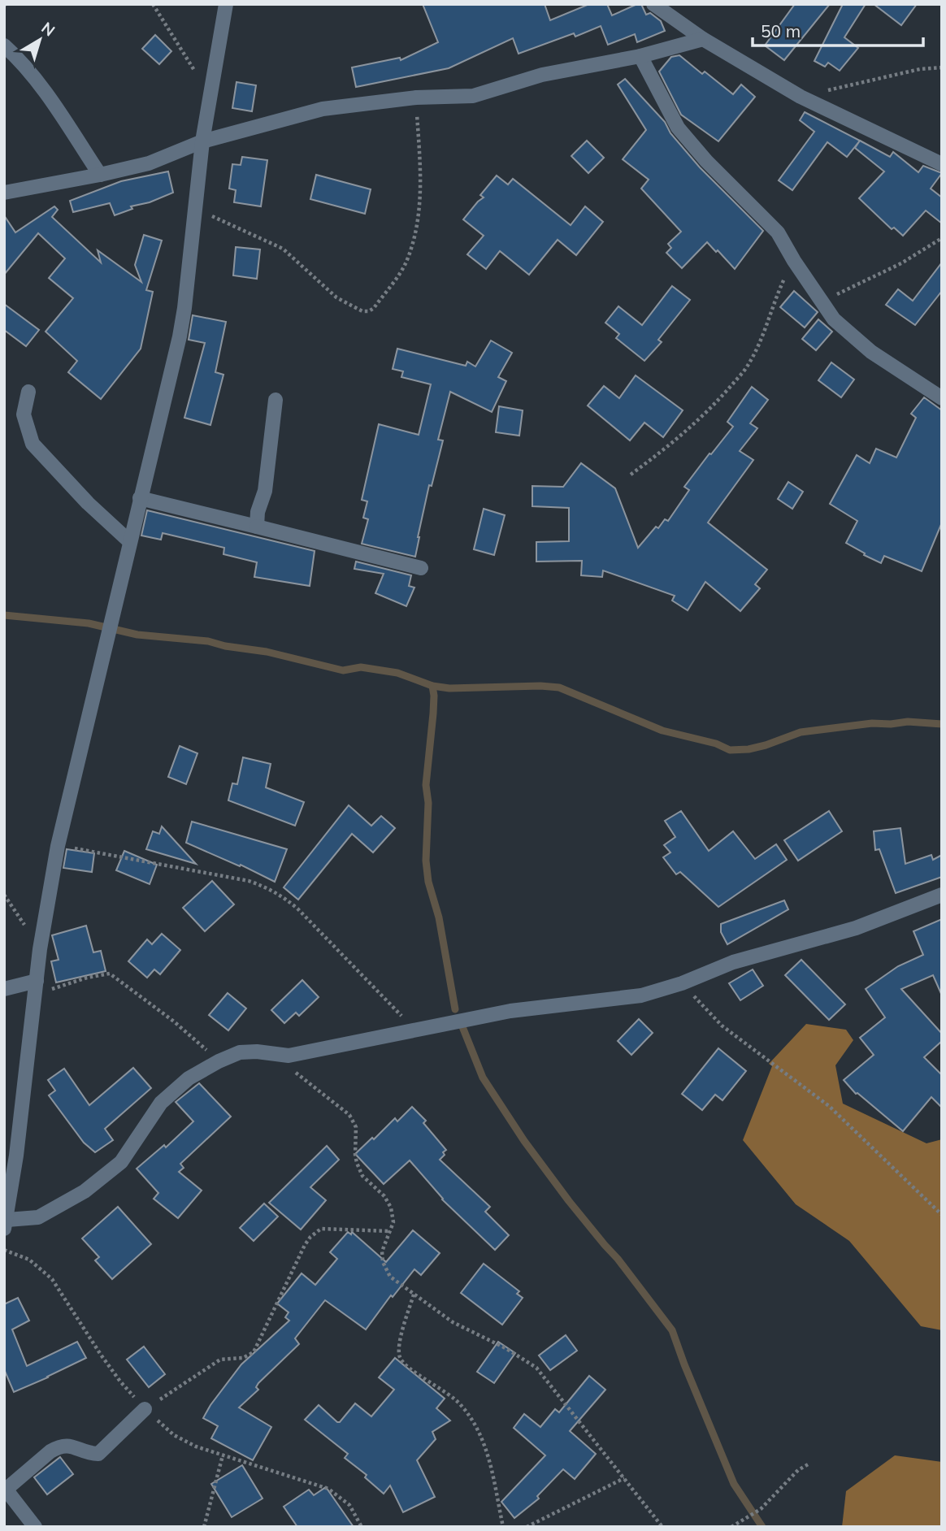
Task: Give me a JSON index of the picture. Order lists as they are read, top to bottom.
{
  "scale_bar": "50 m",
  "north": "top right"
}
